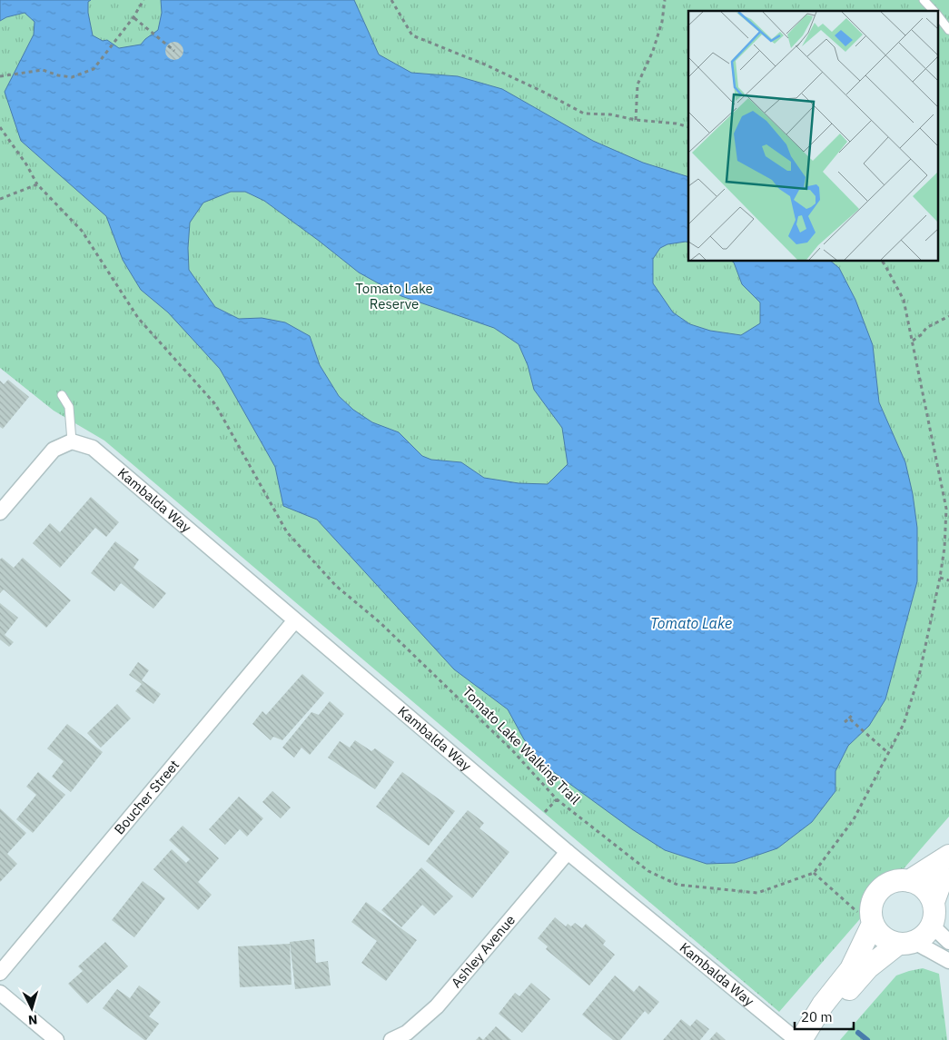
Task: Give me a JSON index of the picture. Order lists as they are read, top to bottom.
{
  "streets": {
    "street": ["Kambalda Way", "Boucher Street", "Ashley Avenue"],
    "path": ["Tomato Lake Walking Trail"]
  },
  "crossings": [
    ["Kambalda Way", "Boucher Street"],
    ["Kambalda Way", "Ashley Avenue"]
  ],
  "water": ["Tomato Lake"],
  "parks": ["Tomato Lake Reserve"],
  "scale_bar": "20 m",
  "north": "bottom"
}
